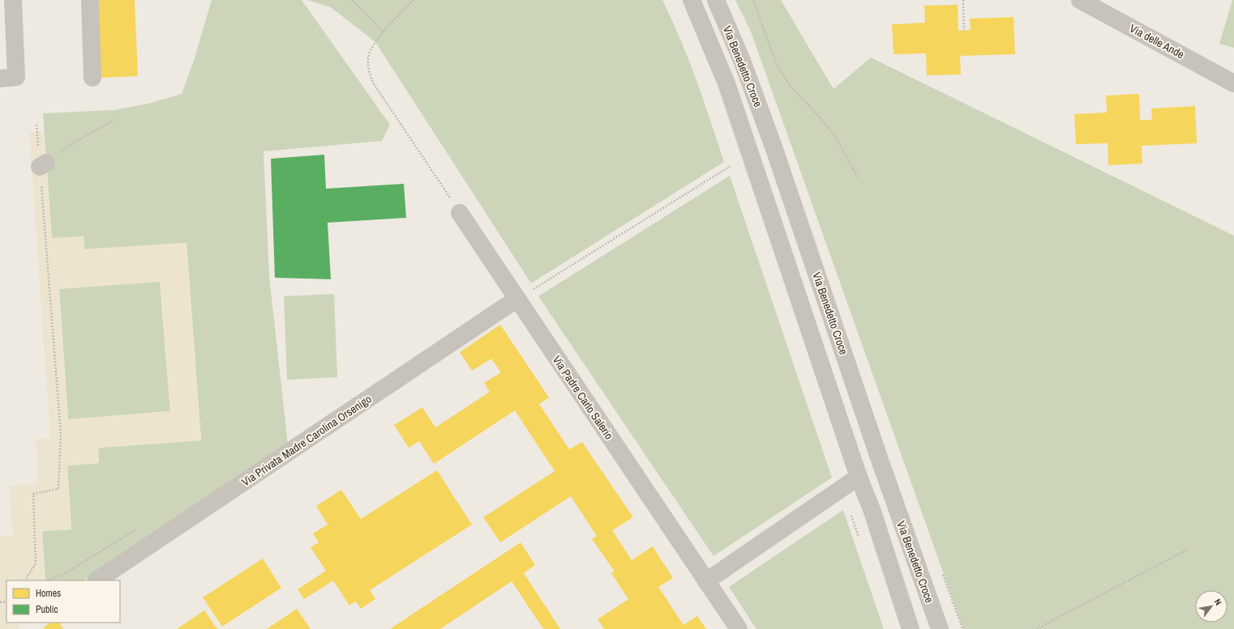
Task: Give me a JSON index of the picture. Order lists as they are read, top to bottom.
{
  "streets": {
    "street": [
      "Via delle Ande",
      "Via Benedetto Croce",
      "Via Padre Carlo Salerio",
      "Via Privata Madre Carolina Orsenigo"
    ]
  },
  "crossings": [
    ["Via Padre Carlo Salerio", "Via Privata Madre Carolina Orsenigo"]
  ],
  "legend": ["Homes", "Public"],
  "north": "top right"
}
